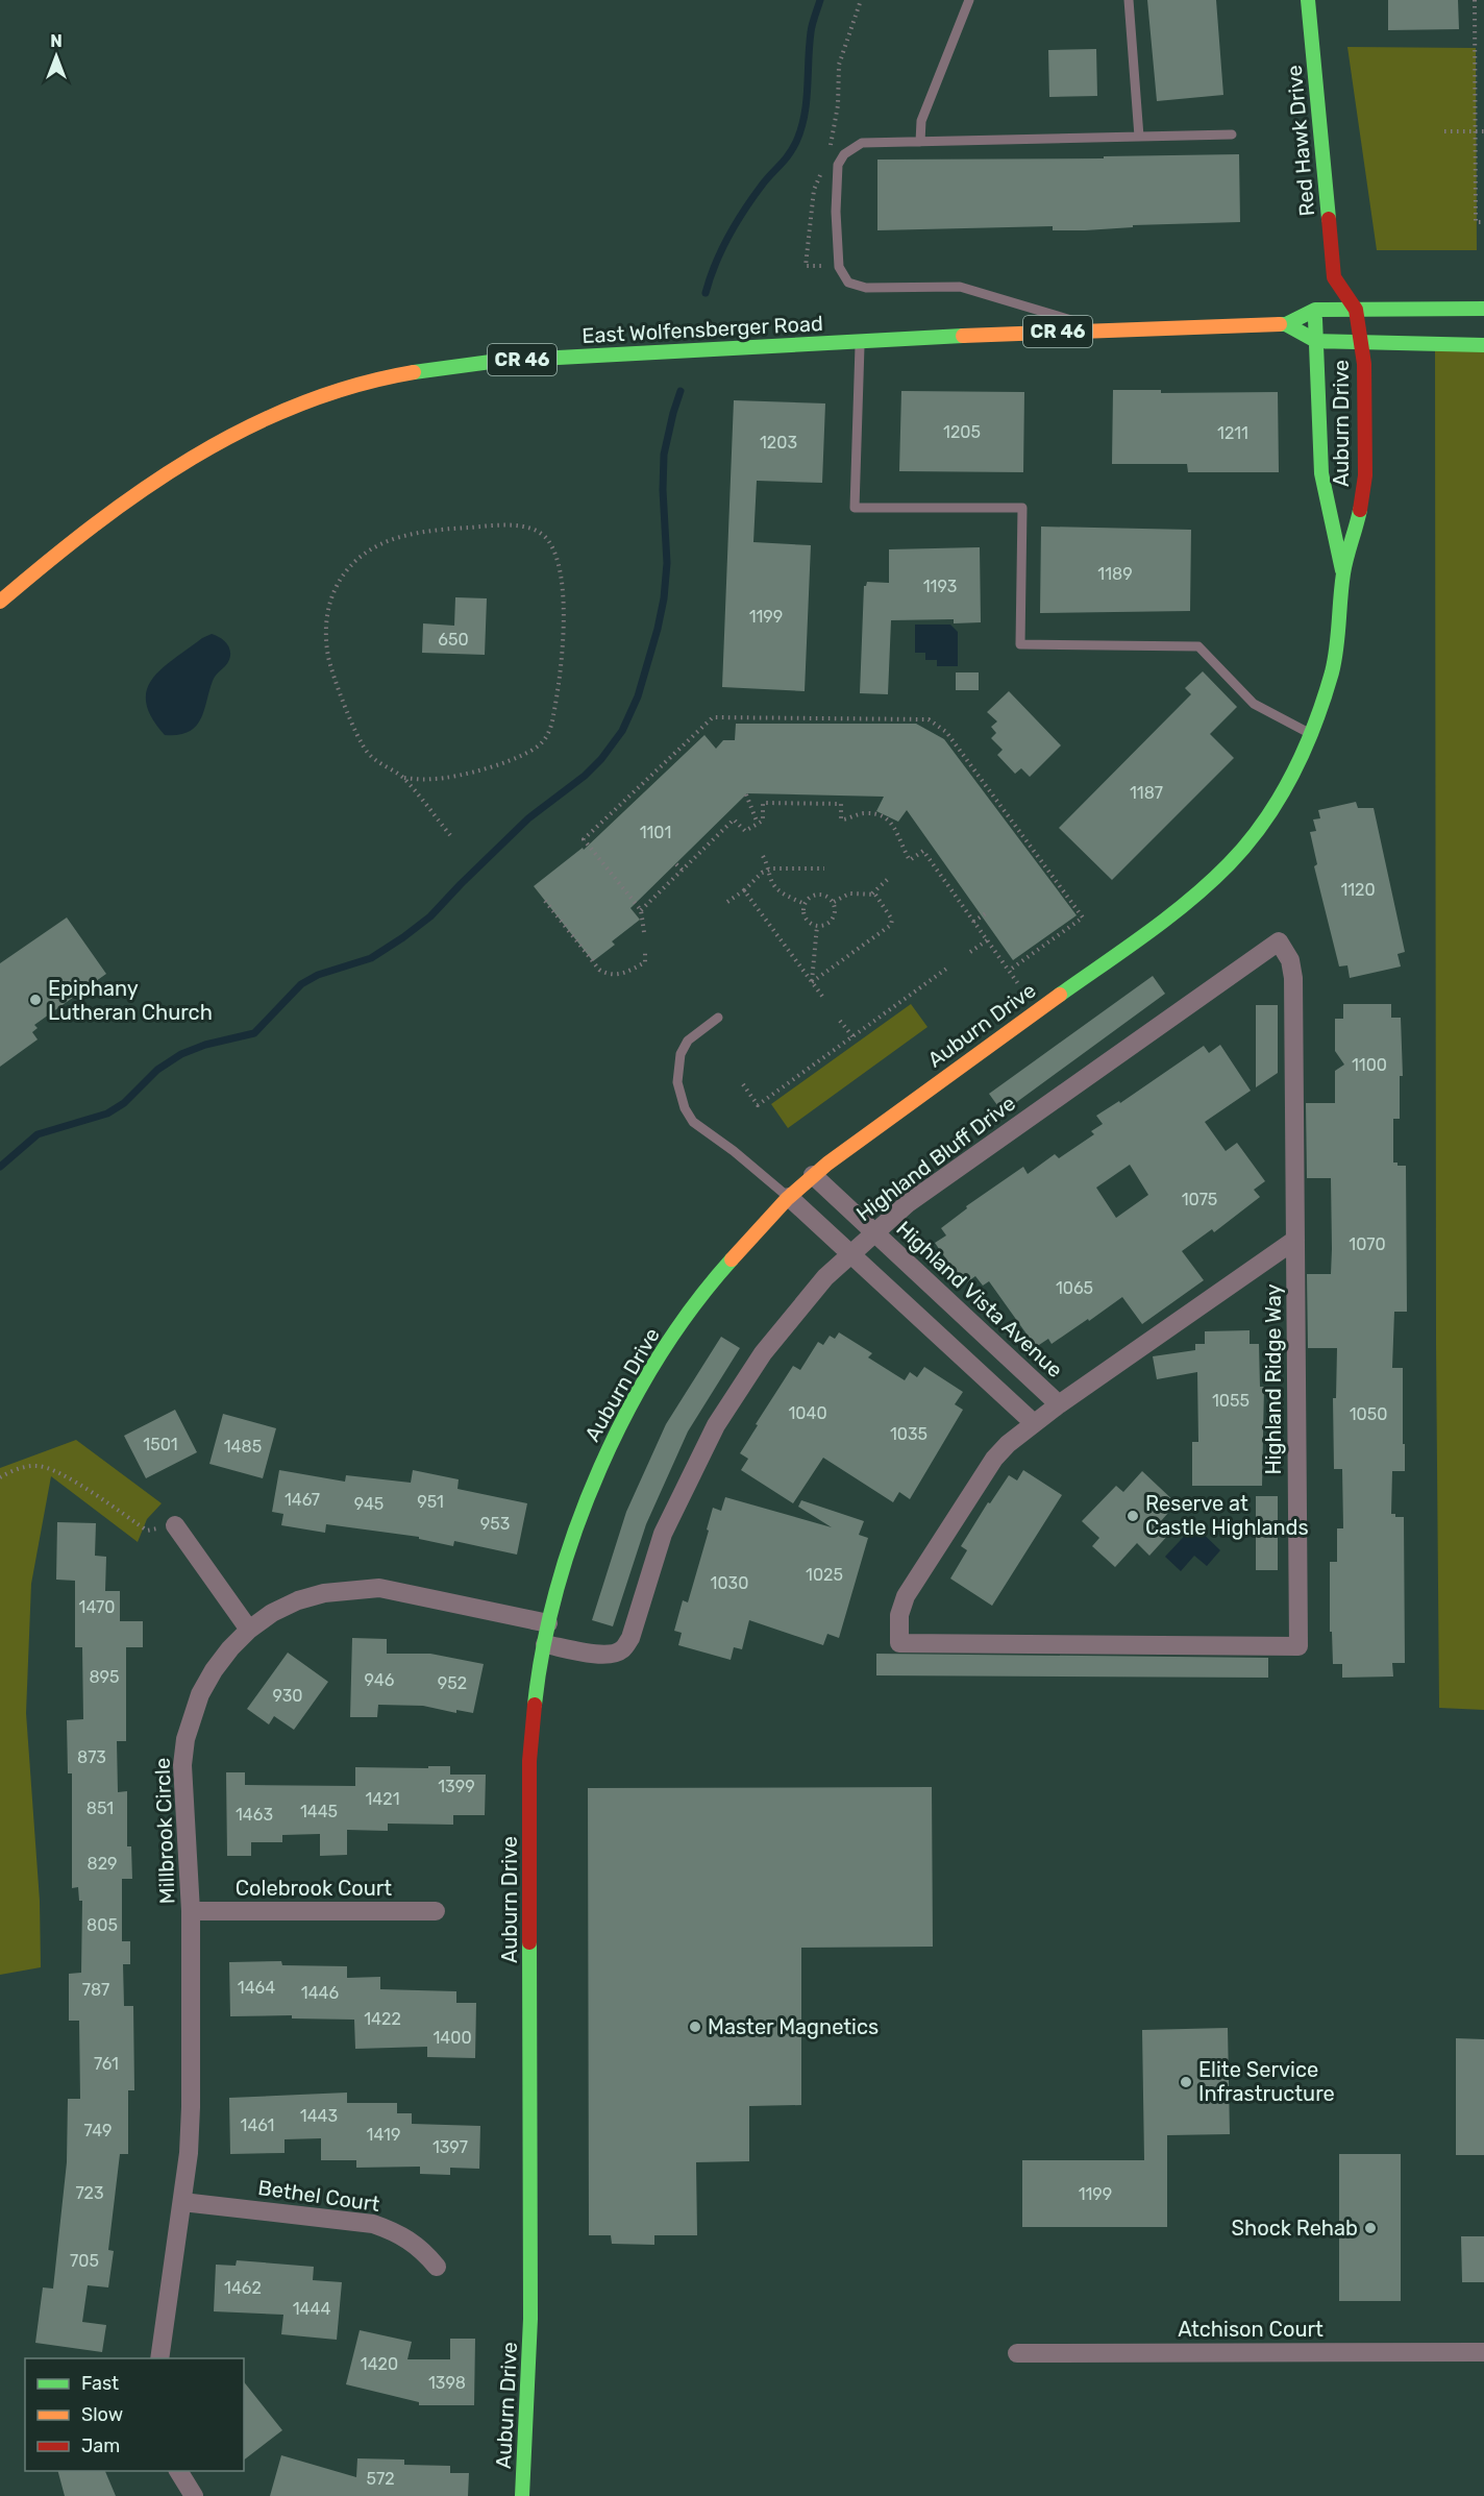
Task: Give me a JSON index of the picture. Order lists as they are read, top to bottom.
{
  "streets": {
    "street": [
      "Red Hawk Drive",
      "East Wolfensberger Road",
      "CR 46",
      "Auburn Drive",
      "Highland Bluff Drive",
      "Highland Vista Avenue",
      "Highland Ridge Way",
      "Millbrook Circle",
      "Colebrook Court",
      "Bethel Court",
      "Atchison Court"
    ]
  },
  "crossings": [
    ["Red Hawk Drive", "East Wolfensberger Road"],
    ["Red Hawk Drive", "Auburn Drive"],
    ["East Wolfensberger Road", "Auburn Drive"],
    ["Auburn Drive", "Highland Bluff Drive"],
    ["Auburn Drive", "Highland Vista Avenue"],
    ["Auburn Drive", "Millbrook Circle"],
    ["Highland Bluff Drive", "Highland Vista Avenue"],
    ["Highland Bluff Drive", "Highland Ridge Way"],
    ["Highland Vista Avenue", "Highland Ridge Way"],
    ["Millbrook Circle", "Colebrook Court"],
    ["Millbrook Circle", "Bethel Court"]
  ],
  "places": [
    "Epiphany Lutheran Church",
    "Reserve at Castle Highlands",
    "Master Magnetics",
    "Elite Service Infrastructure",
    "Shock Rehab"
  ],
  "house_numbers": [
    "1205",
    "1211",
    "1203",
    "1189",
    "1193",
    "1199",
    "650",
    "1187",
    "1101",
    "1120",
    "1100",
    "1075",
    "1070",
    "1065",
    "1055",
    "1040",
    "1050",
    "1035",
    "1501",
    "1485",
    "1467",
    "951",
    "945",
    "953",
    "1025",
    "1030",
    "1470",
    "895",
    "946",
    "952",
    "930",
    "873",
    "1399",
    "1421",
    "851",
    "1445",
    "1463",
    "829",
    "805",
    "1464",
    "787",
    "1446",
    "1422",
    "1400",
    "761",
    "1443",
    "1461",
    "749",
    "1419",
    "1397",
    "723",
    "1199",
    "705",
    "1462",
    "1444",
    "1420",
    "1398",
    "572"
  ],
  "legend": ["Fast", "Slow", "Jam"],
  "north": "top"
}
